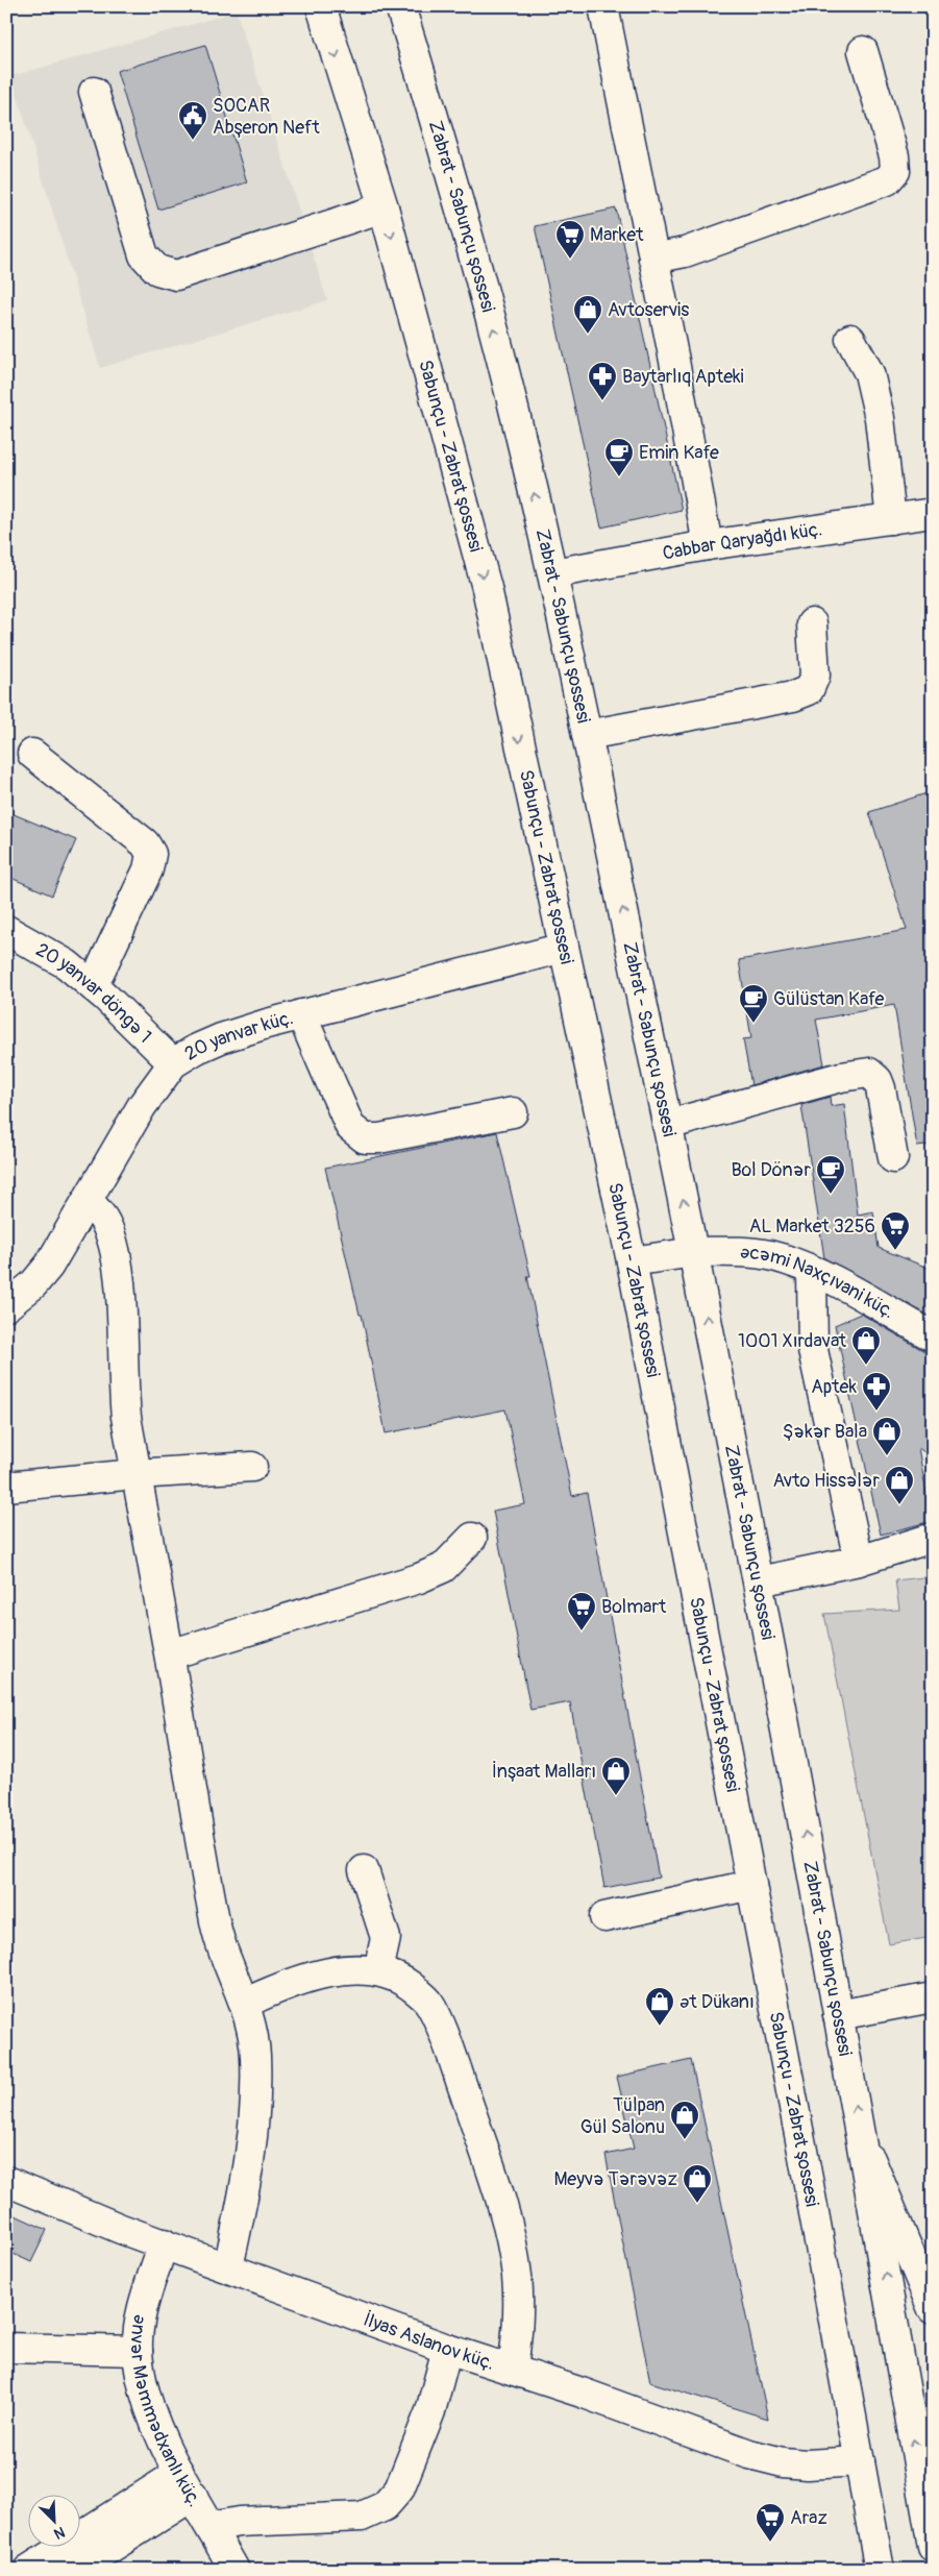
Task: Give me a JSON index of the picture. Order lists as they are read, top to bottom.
{
  "streets": {
    "street": [
      "Zabrat - Sabunçu şossesi",
      "Sabunçu - Zabrat şossesi",
      "Cabbar Qaryağdı küç.",
      "20 yanvar döngə 1",
      "20 yanvar küç.",
      "Əcəmi Naxçıvani küç.",
      "İlyas Aslanov küç.",
      "Ənvər Məmmədxanlı küç."
    ]
  },
  "crossings": [
    ["Zabrat - Sabunçu şossesi", "Cabbar Qaryağdı küç."],
    ["Zabrat - Sabunçu şossesi", "Əcəmi Naxçıvani küç."],
    ["Sabunçu - Zabrat şossesi", "20 yanvar küç."],
    ["Sabunçu - Zabrat şossesi", "Əcəmi Naxçıvani küç."],
    ["Sabunçu - Zabrat şossesi", "İlyas Aslanov küç."],
    ["20 yanvar döngə 1", "20 yanvar küç."],
    ["İlyas Aslanov küç.", "Ənvər Məmmədxanlı küç."]
  ],
  "places": {
    "public building": ["SOCAR Abşeron Neft"],
    "supermarket": [
      "Market",
      "AL Market 3256",
      "Bolmart",
      "Araz"
    ],
    "shop": [
      "Avtoservis",
      "1001 Xırdavat",
      "Şəkər Bala",
      "Avto Hissələr",
      "İnşaat Malları",
      "Ət Dükanı",
      "Tülpan Gül Salonu",
      "Meyvə Tərəvəz"
    ],
    "pharmacy": ["Baytarlıq Apteki", "Aptek"],
    "cafe": ["Emin Kafe", "Gülüstan Kafe", "Bol Dönər"]
  },
  "north": "bottom right"
}
